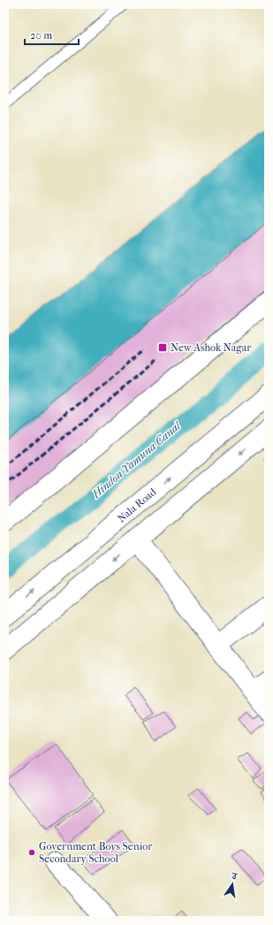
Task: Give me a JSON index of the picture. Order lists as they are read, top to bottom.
{
  "streets": {
    "street": ["Nala Road"]
  },
  "water": ["Hindon Yamuna Canal"],
  "places": {
    "transit": ["New Ashok Nagar"],
    "other": ["Government Boys Senior Secondary School"]
  },
  "scale_bar": "20 m",
  "north": "top"
}
